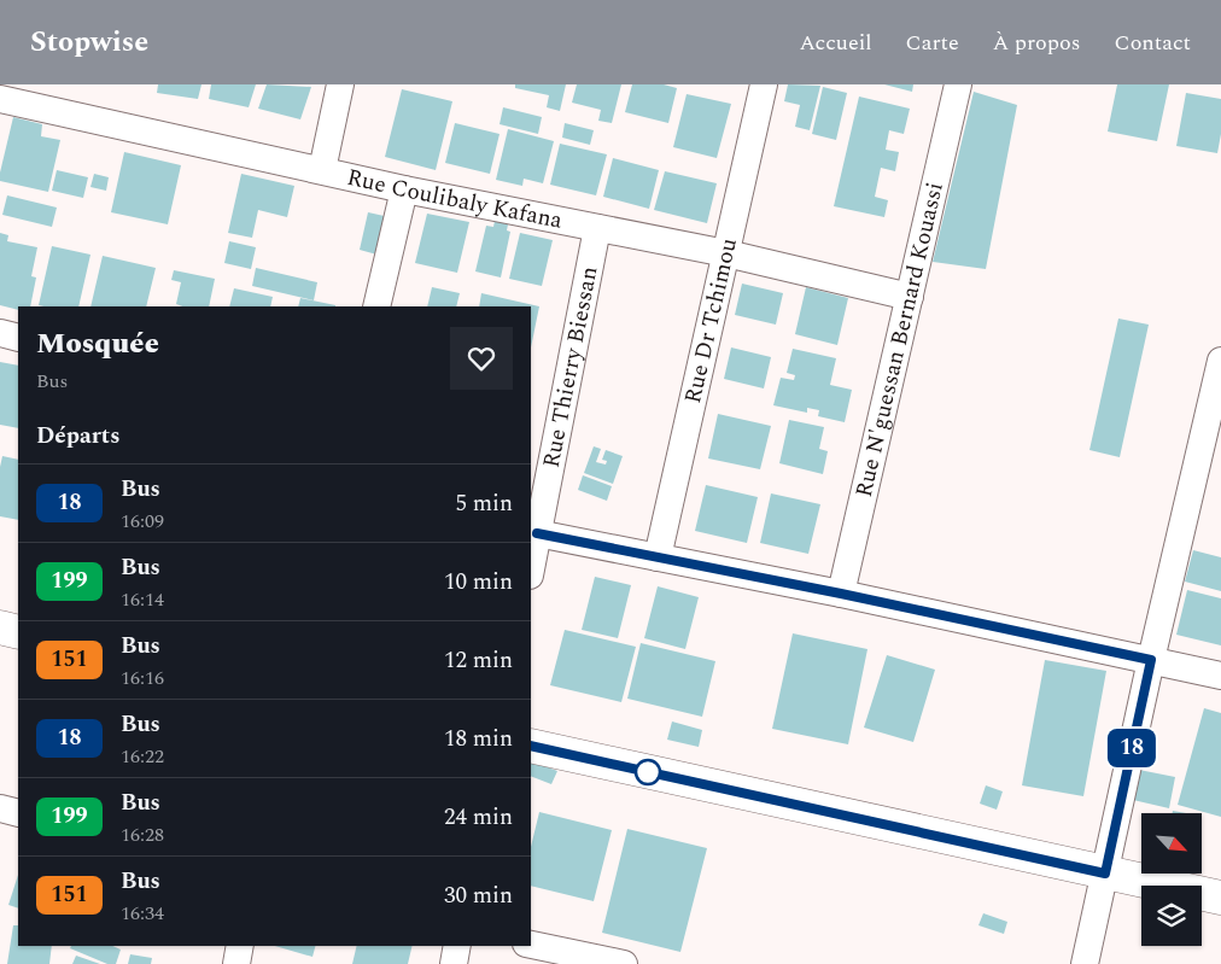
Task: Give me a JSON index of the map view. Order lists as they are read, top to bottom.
{
  "streets": {
    "street": [
      "Rue Coulibaly Kafana",
      "Rue Dr Tchimou",
      "Rue N'guessan Bernard Kouassi",
      "Rue Thierry Biessan"
    ]
  },
  "crossings": [
    ["Rue Coulibaly Kafana", "Rue Dr Tchimou"],
    ["Rue Coulibaly Kafana", "Rue N'guessan Bernard Kouassi"],
    ["Rue Coulibaly Kafana", "Rue Thierry Biessan"]
  ],
  "lines": ["bus line 18"],
  "north": "bottom right",
  "page": {
    "header": "Stopwise",
    "nav": [
      "Accueil",
      "Carte",
      "À propos",
      "Contact"
    ],
    "on_map": "18",
    "heading": [
      ["Mosquée", "Bus"],
      "Départs"
    ],
    "list": [
      {
        "mark": "18",
        "name": "Bus",
        "note": "16:09",
        "value": "5 min"
      },
      {
        "mark": "199",
        "name": "Bus",
        "note": "16:14",
        "value": "10 min"
      },
      {
        "mark": "151",
        "name": "Bus",
        "note": "16:16",
        "value": "12 min"
      },
      {
        "mark": "18",
        "name": "Bus",
        "note": "16:22",
        "value": "18 min"
      },
      {
        "mark": "199",
        "name": "Bus",
        "note": "16:28",
        "value": "24 min"
      },
      {
        "mark": "151",
        "name": "Bus",
        "note": "16:34",
        "value": "30 min"
      }
    ]
  }
}
